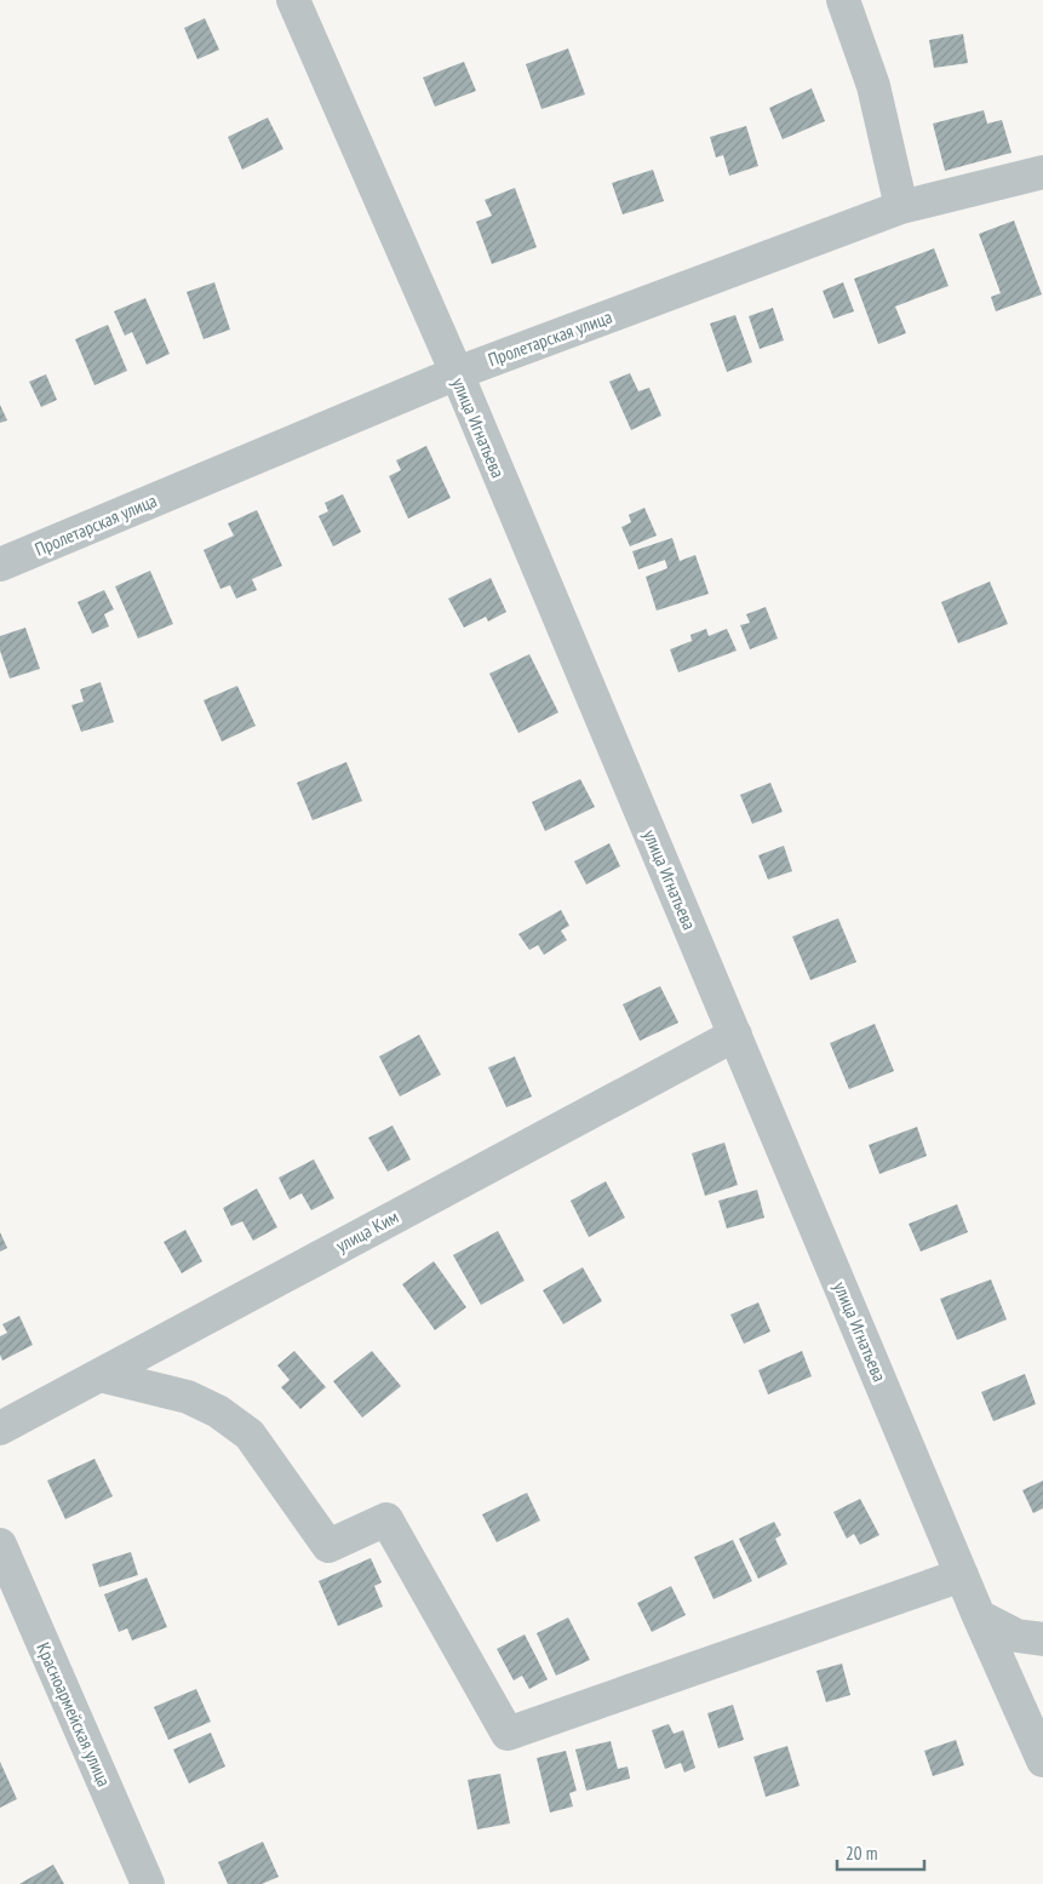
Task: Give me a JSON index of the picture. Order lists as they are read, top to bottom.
{
  "streets": {
    "street": [
      "Пролетарская улица",
      "улица Игнатьева",
      "улица Ким",
      "Красноармейская улица"
    ]
  },
  "crossings": [
    ["Пролетарская улица", "улица Игнатьева"],
    ["улица Игнатьева", "улица Ким"]
  ],
  "scale_bar": "20 m"
}
